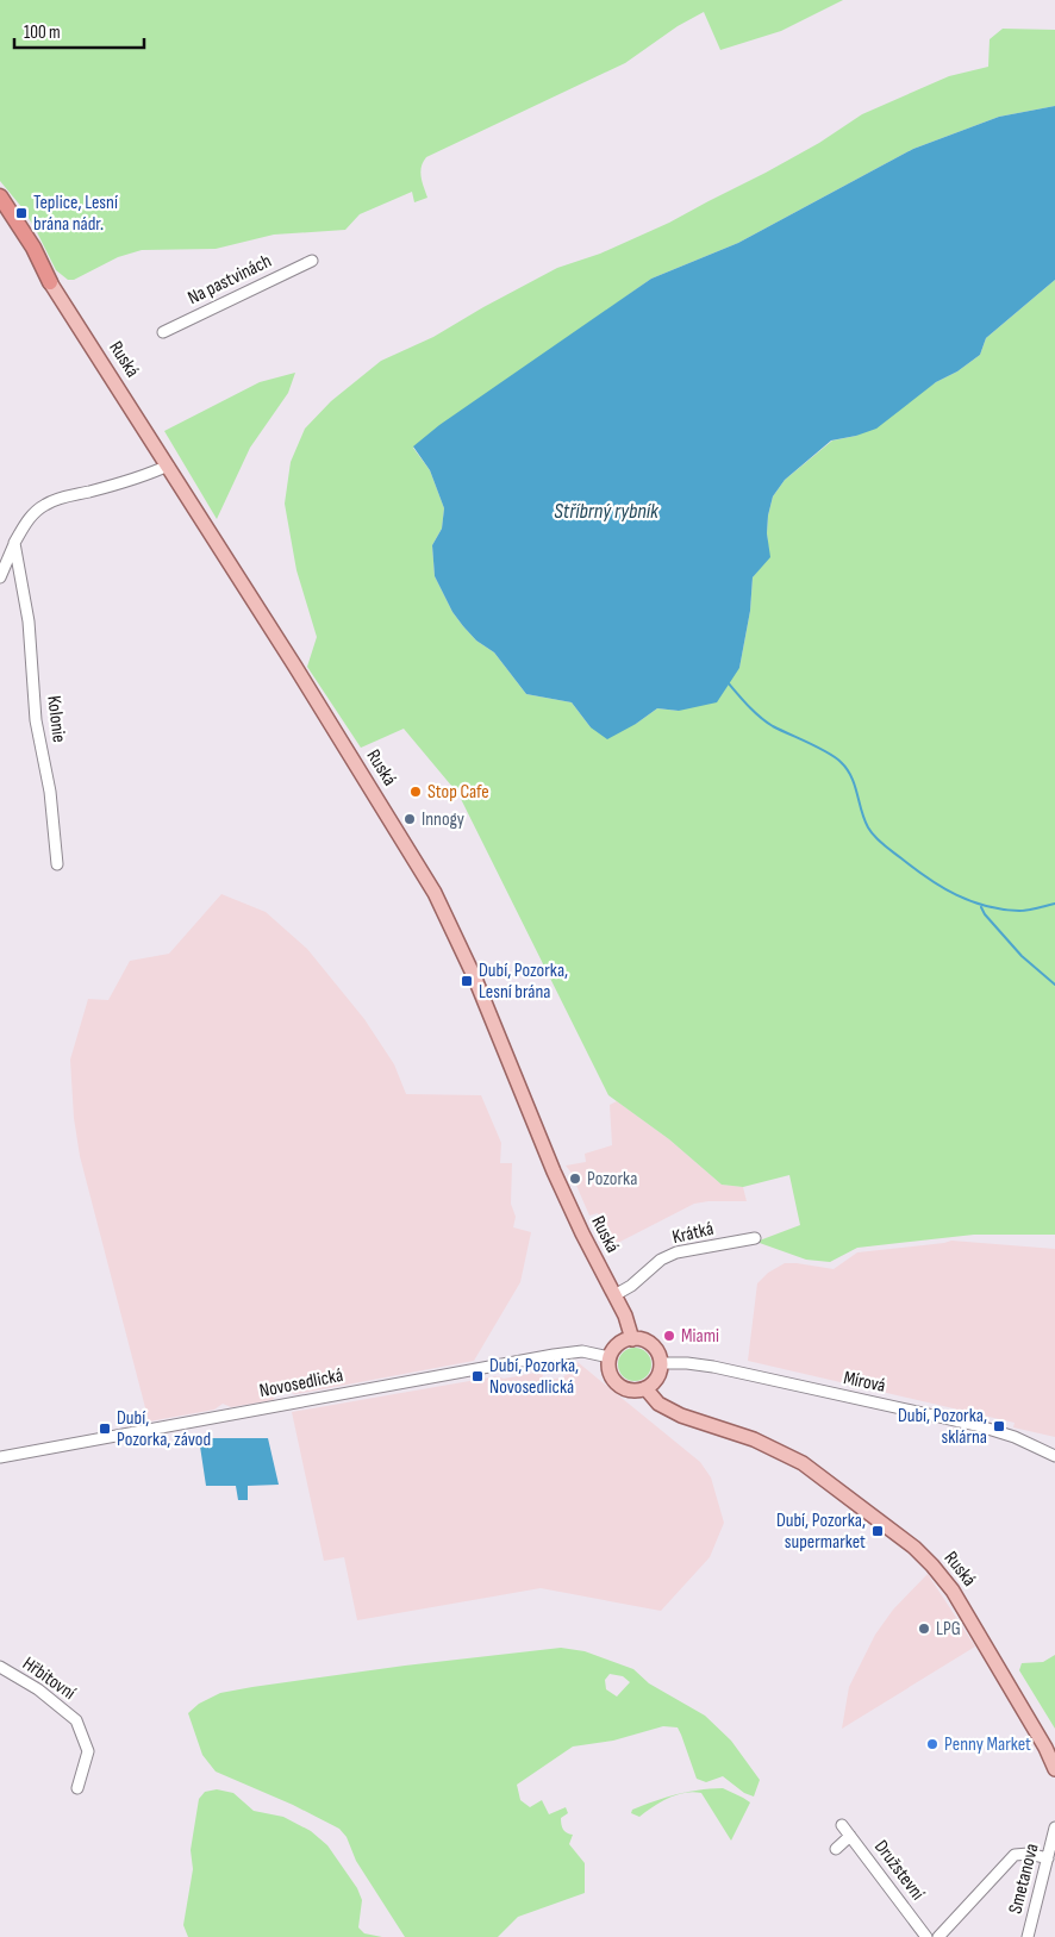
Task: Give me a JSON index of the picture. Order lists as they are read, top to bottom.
{
  "streets": {
    "main road": ["Ruská"],
    "street": [
      "Na pastvinách",
      "Kolonie",
      "Krátká",
      "Mírová",
      "Novosedlická",
      "Hřbitovní",
      "Družstevní",
      "Smetanova"
    ]
  },
  "crossings": [
    ["Ruská", "Krátká"],
    ["Ruská", "Mírová"],
    ["Ruská", "Novosedlická"],
    ["Mírová", "Novosedlická"]
  ],
  "water": ["Stříbrný rybník"],
  "places": {
    "transit": [
      "Teplice, Lesní brána nádr.",
      "Dubí, Pozorka, Lesní brána",
      "Dubí, Pozorka, Novosedlická",
      "Dubí, Pozorka, sklárna",
      "Dubí, Pozorka, závod",
      "Dubí, Pozorka, supermarket"
    ],
    "other": [
      "Stop Cafe",
      "Innogy",
      "Pozorka",
      "Miami",
      "LPG",
      "Penny Market"
    ]
  },
  "scale_bar": "100 m"
}
